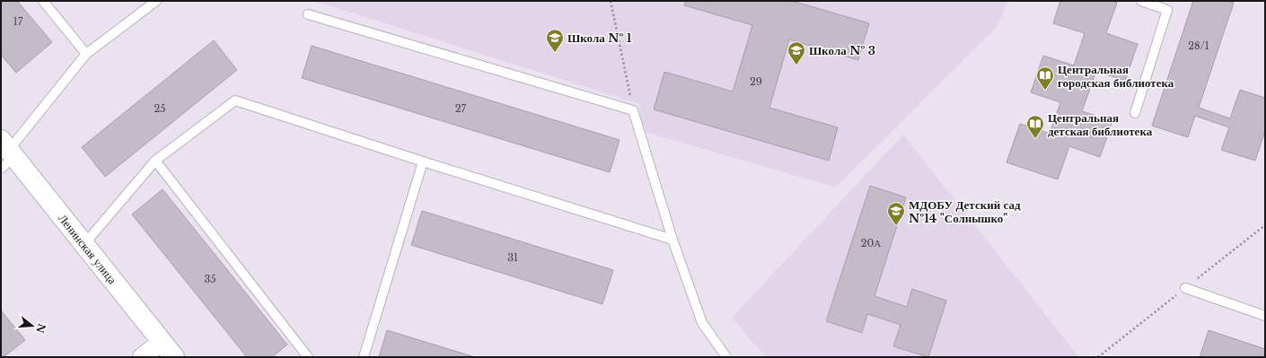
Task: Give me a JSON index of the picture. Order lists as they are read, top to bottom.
{
  "streets": {
    "main road": ["Ленинская улица"]
  },
  "places": {
    "school or university": ["Школа № 1", "Школа № 3", "МДОБУ Детский сад №14 \"Солнышко\""],
    "library": ["Центральная городская библиотека", "Центральная детская библиотека"]
  },
  "house_numbers": [
    "17",
    "28/1",
    "29",
    "25",
    "27",
    "20А",
    "31",
    "35"
  ],
  "north": "right"
}
